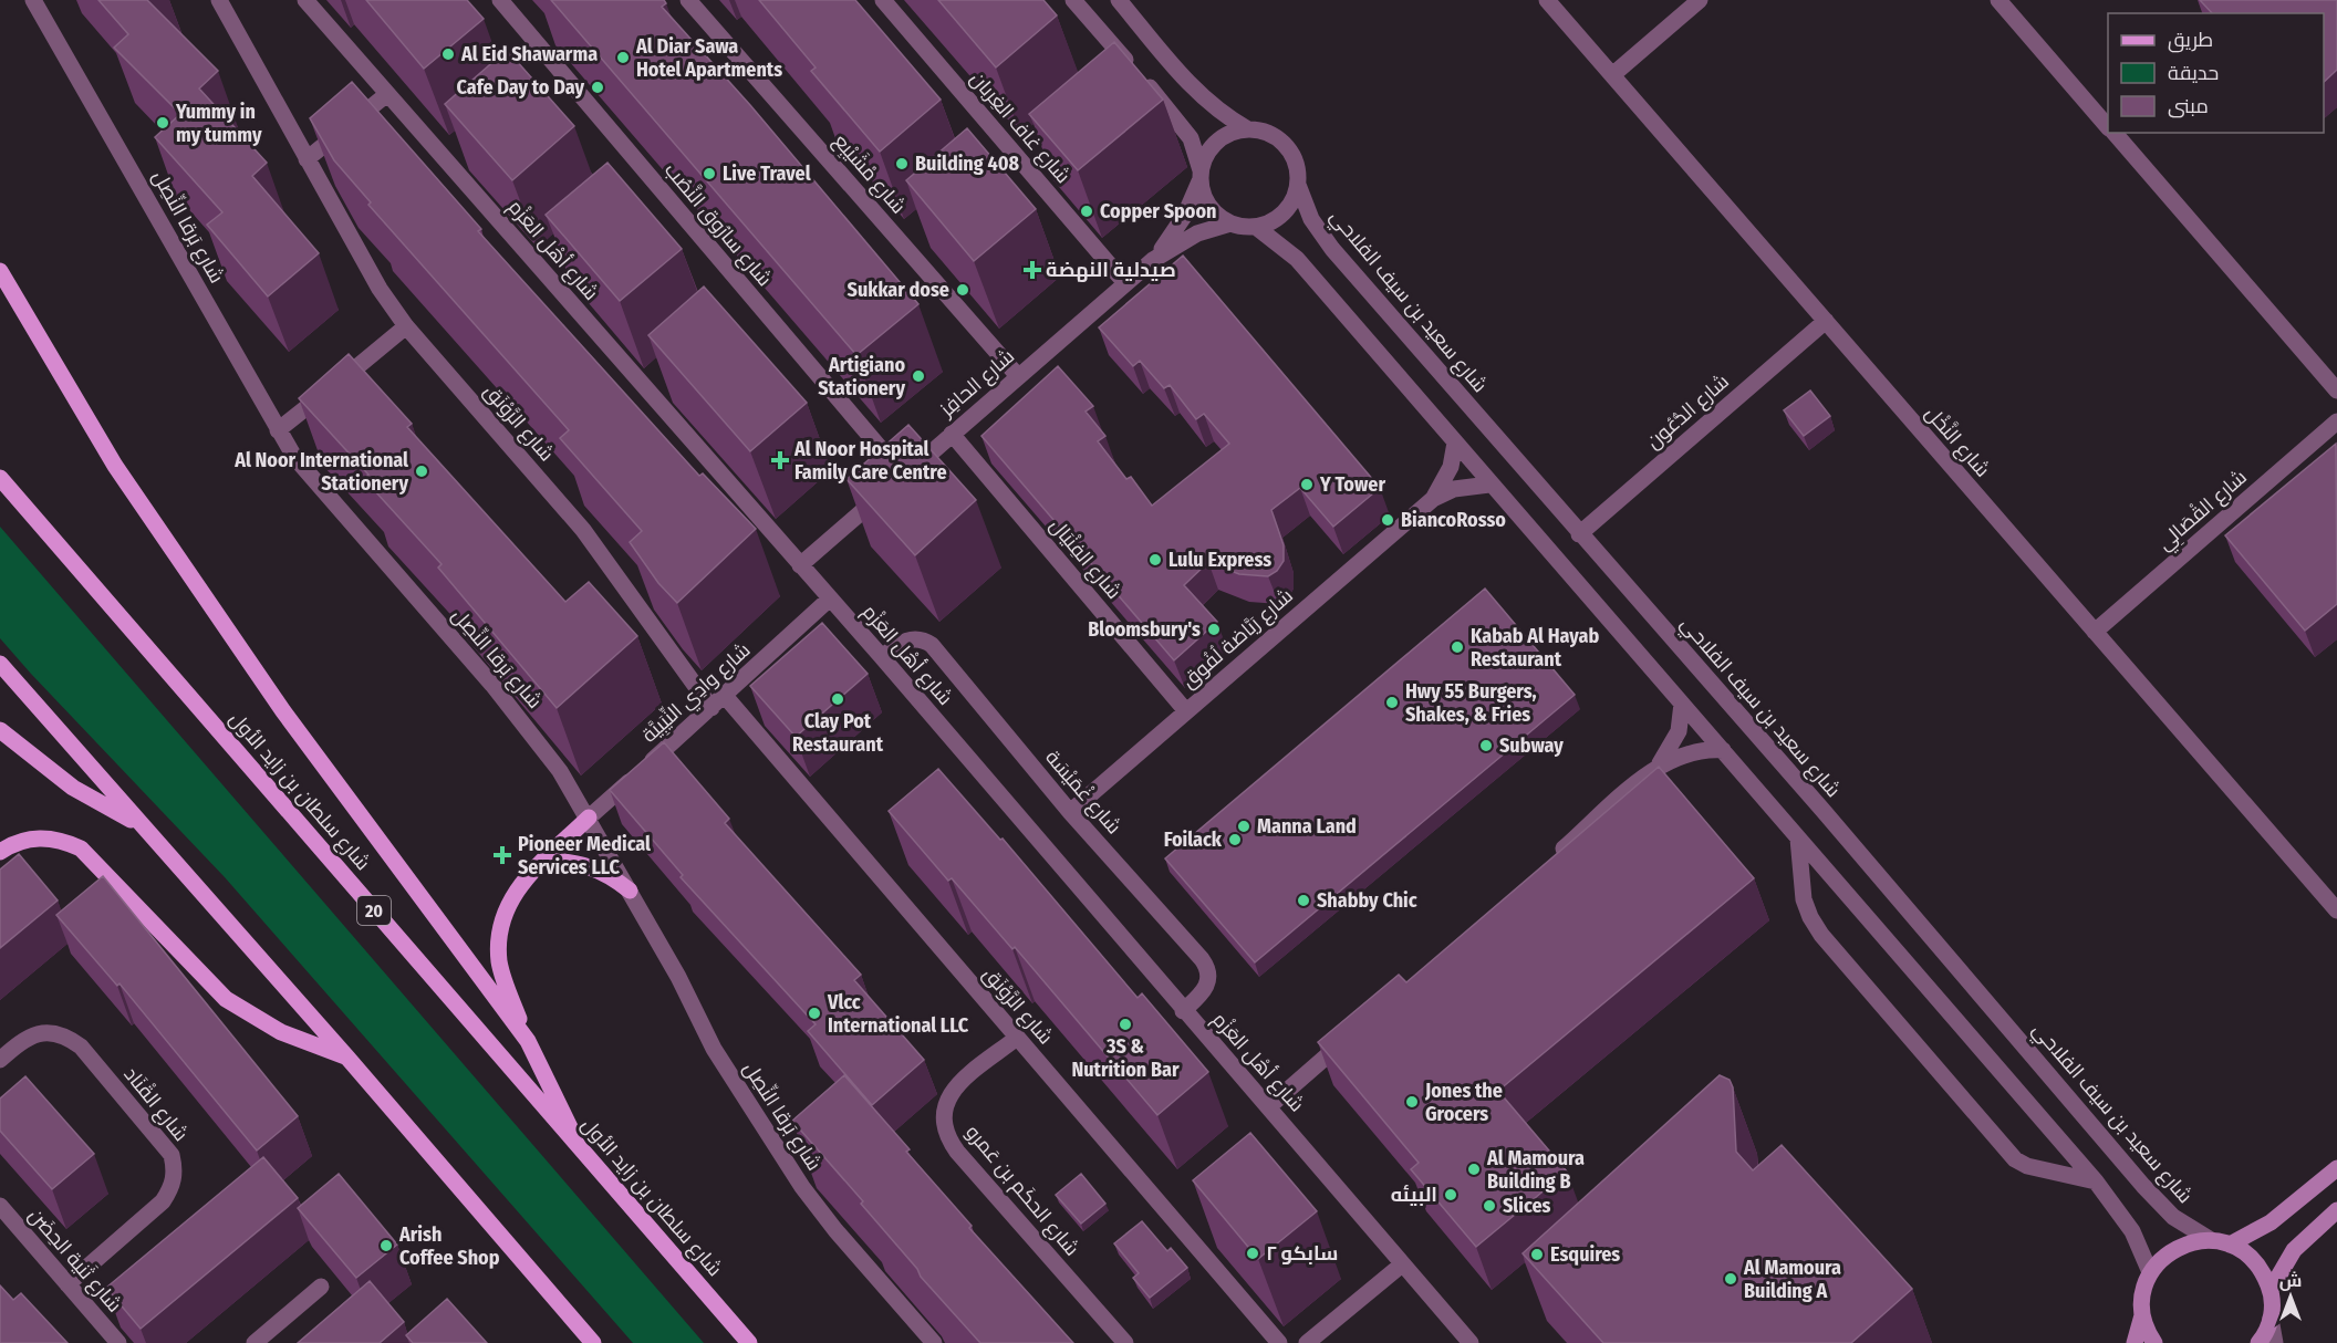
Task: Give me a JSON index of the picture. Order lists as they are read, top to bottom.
{
  "streets": {
    "main road": ["شارع سلطان بن زايد الأول", "20"],
    "street": [
      "شارع غاف الغِربان",
      "شارع مْشَيْبِع",
      "شارع سارُوق النَّصُب",
      "شارع بَرقا النِّصِل",
      "شارع أهْل العَزْم",
      "شارع سعيد بن سيف الفلاحي",
      "شارع الحافِز",
      "شارع الدُّعُون",
      "شارع الرَّوْنَق",
      "شارع النَّخْل",
      "شارع القْصَالِي",
      "شارع الفِنْيَال",
      "شارع رَبَّاضة لُفُوق",
      "شارع وادِي النِّيَبِيَّة",
      "شارع غْمَيْسَة",
      "شارع القْنَاد",
      "شارع الحكَم بن عَمرو",
      "شارع ثَنية الحِضَن"
    ]
  },
  "crossings": [
    ["شارع غاف الغِربان", "شارع الحافِز"],
    ["شارع مْشَيْبِع", "شارع الحافِز"],
    ["شارع سارُوق النَّصُب", "شارع الحافِز"],
    ["شارع بَرقا النِّصِل", "شارع وادِي النِّيَبِيَّة"],
    ["شارع أهْل العَزْم", "شارع الحافِز"],
    ["شارع أهْل العَزْم", "شارع وادِي النِّيَبِيَّة"],
    ["شارع أهْل العَزْم", "شارع غْمَيْسَة"],
    ["شارع سعيد بن سيف الفلاحي", "شارع الحافِز"],
    ["شارع سعيد بن سيف الفلاحي", "شارع الدُّعُون"],
    ["شارع الحافِز", "شارع الفِنْيَال"],
    ["شارع الدُّعُون", "شارع النَّخْل"],
    ["شارع الرَّوْنَق", "شارع وادِي النِّيَبِيَّة"],
    ["شارع الرَّوْنَق", "شارع الحكَم بن عَمرو"],
    ["شارع النَّخْل", "شارع القْصَالِي"],
    ["شارع الفِنْيَال", "شارع رَبَّاضة لُفُوق"],
    ["شارع رَبَّاضة لُفُوق", "شارع غْمَيْسَة"],
    ["شارع القْنَاد", "شارع ثَنية الحِضَن"]
  ],
  "places": {
    "other": [
      "Al Eid Shawarma",
      "Al Diar Sawa Hotel Apartments",
      "Cafe Day to Day",
      "Yummy in my tummy",
      "Building 408",
      "Live Travel",
      "Copper Spoon",
      "Sukkar dose",
      "Artigiano Stationery",
      "Al Noor International Stationery",
      "Y Tower",
      "BiancoRosso",
      "Lulu Express",
      "Bloomsbury's",
      "Kabab Al Hayab Restaurant",
      "Clay Pot Restaurant",
      "Hwy 55 Burgers, Shakes, & Fries",
      "Subway",
      "Manna Land",
      "Foilack",
      "Shabby Chic",
      "Vlcc International LLC",
      "3S & Nutrition Bar",
      "Jones the Grocers",
      "Al Mamoura Building B",
      "البيئه",
      "Slices",
      "Arish Coffee Shop",
      "سابكو ٢",
      "Esquires",
      "Al Mamoura Building A"
    ],
    "health": ["صيدلية النهضة", "Al Noor Hospital Family Care Centre", "Pioneer Medical Services LLC"]
  },
  "legend": ["طريق", "حديقة", "مبنى"],
  "north": "top"
}
